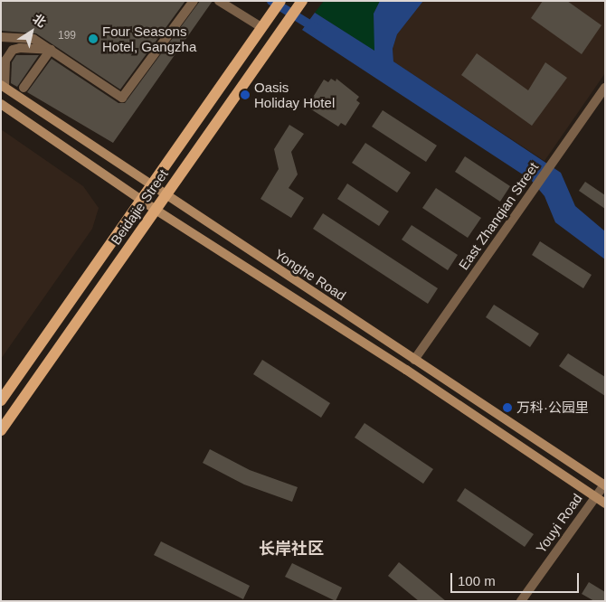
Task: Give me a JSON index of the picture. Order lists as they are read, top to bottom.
{
  "streets": {
    "main road": ["Beidajie Street", "Yonghe Road"],
    "street": ["East Zhanqian Street", "Youyi Road"]
  },
  "crossings": [
    ["Beidajie Street", "Yonghe Road"],
    ["East Zhanqian Street", "Yonghe Road"],
    ["Yonghe Road", "Youyi Road"]
  ],
  "districts": ["长岸社区"],
  "places": ["Four Seasons Hotel, Gangzha", "Oasis Holiday Hotel", "万科·公园里"],
  "house_numbers": ["199"],
  "scale_bar": "100 m",
  "north": "top right"
}
